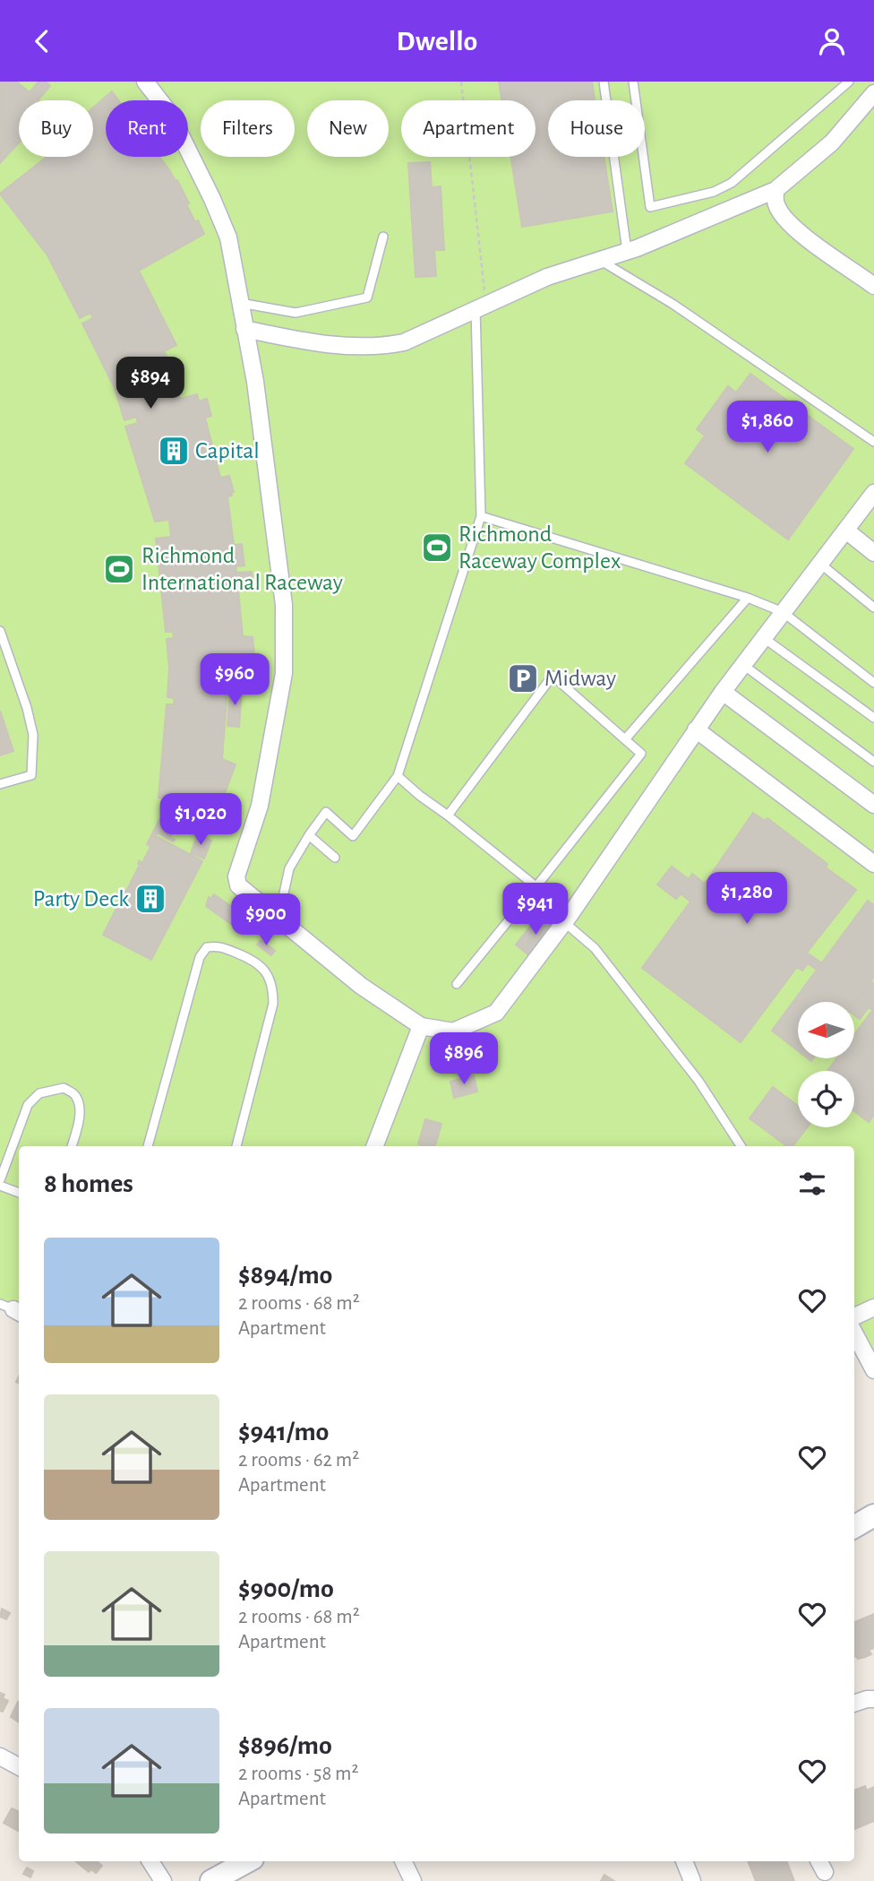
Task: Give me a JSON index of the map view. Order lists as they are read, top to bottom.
{
  "places": {
    "building": ["Capital", "Party Deck"],
    "sports": ["Richmond Raceway Complex", "Richmond International Raceway"],
    "parking": ["Midway"]
  },
  "north": "left",
  "page": {
    "header": "Dwello",
    "chip": [
      "Buy",
      "Rent",
      "Filters",
      "New",
      "Apartment",
      "House"
    ],
    "price": [
      "$894",
      "$1,860",
      "$960",
      "$1,020",
      "$1,280",
      "$941",
      "$900",
      "$896"
    ],
    "heading": "8 homes",
    "list": [
      {
        "name": "$894/mo",
        "note": "2 rooms · 68 m² · Apartment"
      },
      {
        "name": "$941/mo",
        "note": "2 rooms · 62 m² · Apartment"
      },
      {
        "name": "$900/mo",
        "note": "2 rooms · 68 m² · Apartment"
      },
      {
        "name": "$896/mo",
        "note": "2 rooms · 58 m² · Apartment"
      }
    ]
  }
}
